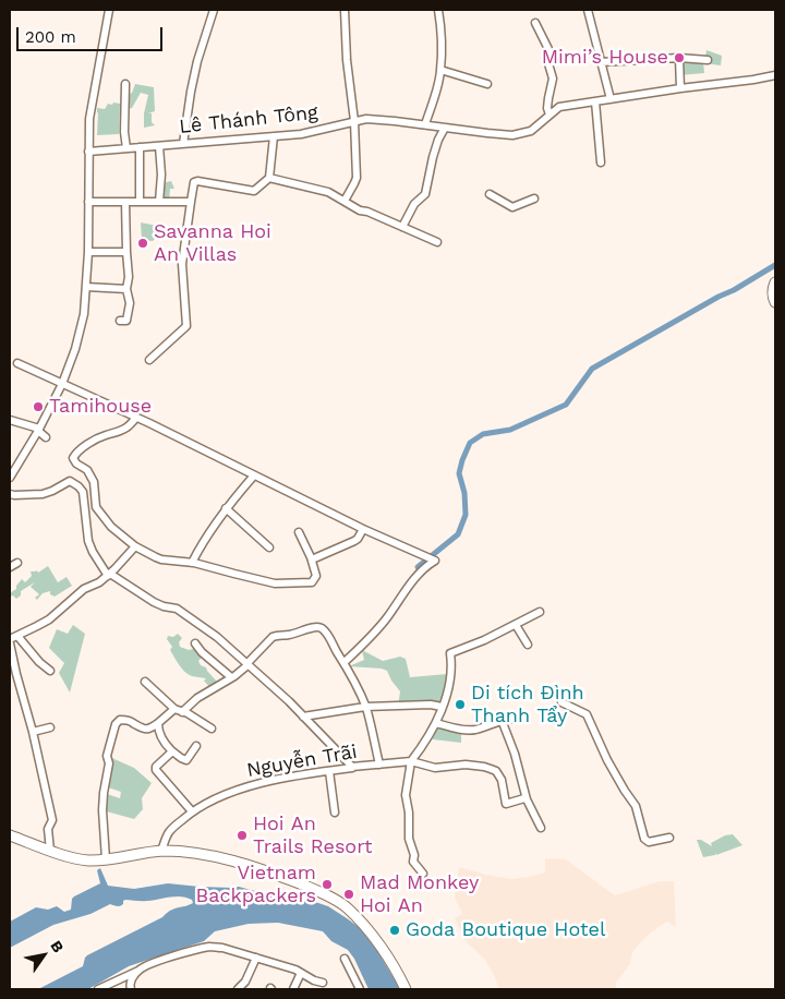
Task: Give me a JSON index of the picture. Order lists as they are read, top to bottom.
{
  "streets": {
    "street": ["Lê Thánh Tông", "Nguyễn Trãi"]
  },
  "places": [
    "Mimi’s House",
    "Savanna Hoi An Villas",
    "Tamihouse",
    "Di tích Đình Thanh Tẩy",
    "Hoi An Trails Resort",
    "Vietnam Backpackers",
    "Mad Monkey Hoi An",
    "Goda Boutique Hotel"
  ],
  "scale_bar": "200 m",
  "north": "top right"
}
